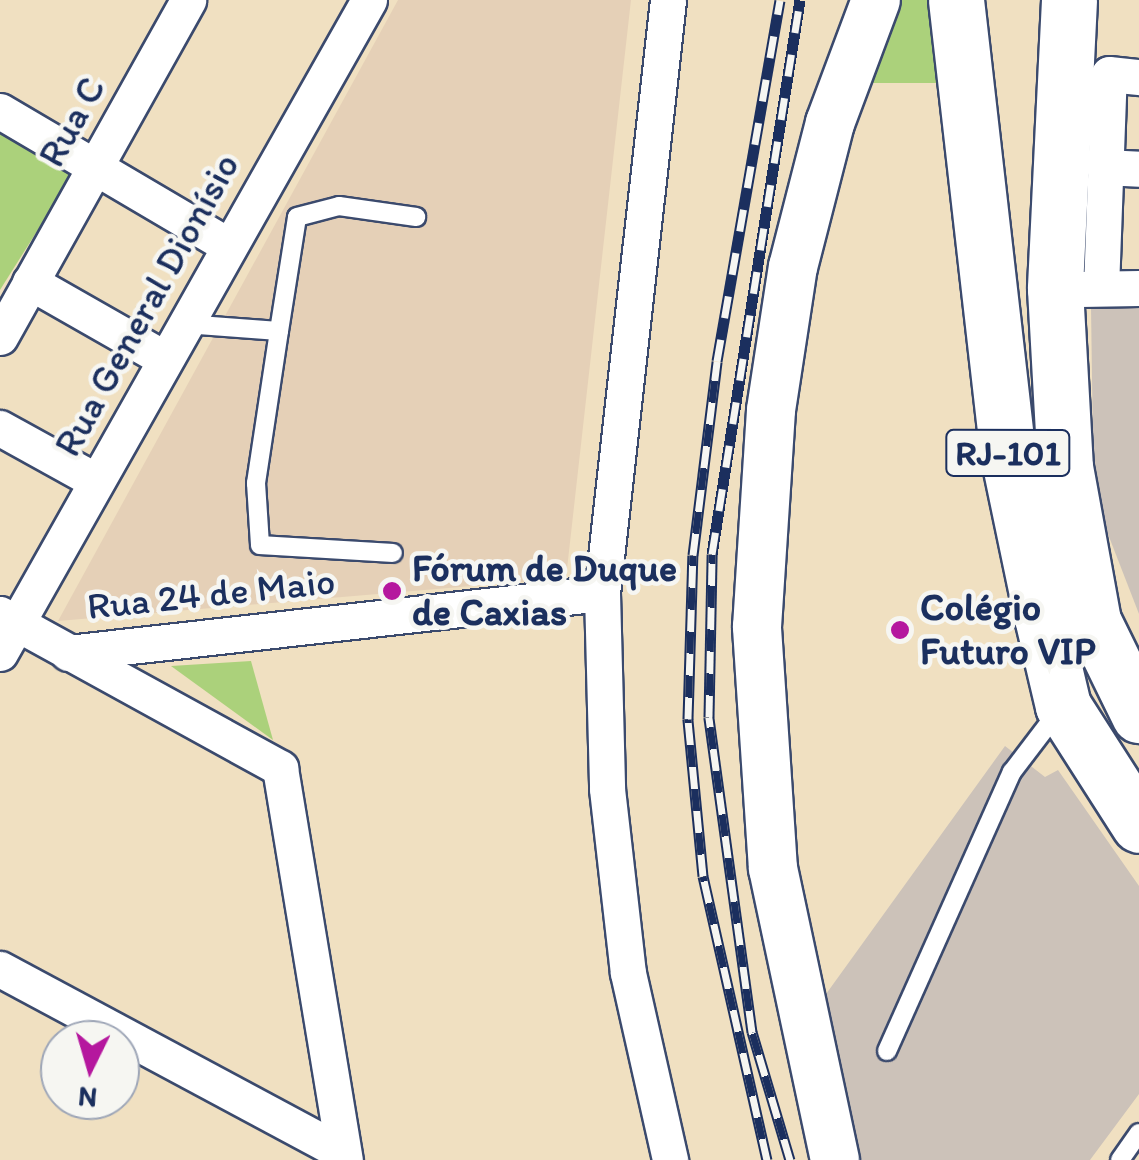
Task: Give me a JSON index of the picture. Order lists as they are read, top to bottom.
{
  "streets": {
    "main road": ["RJ-101"],
    "street": ["Rua C", "Rua General Dionísio", "Rua 24 de Maio"]
  },
  "places": ["Fórum de Duque de Caxias", "Colégio Futuro VIP"],
  "north": "bottom"
}
